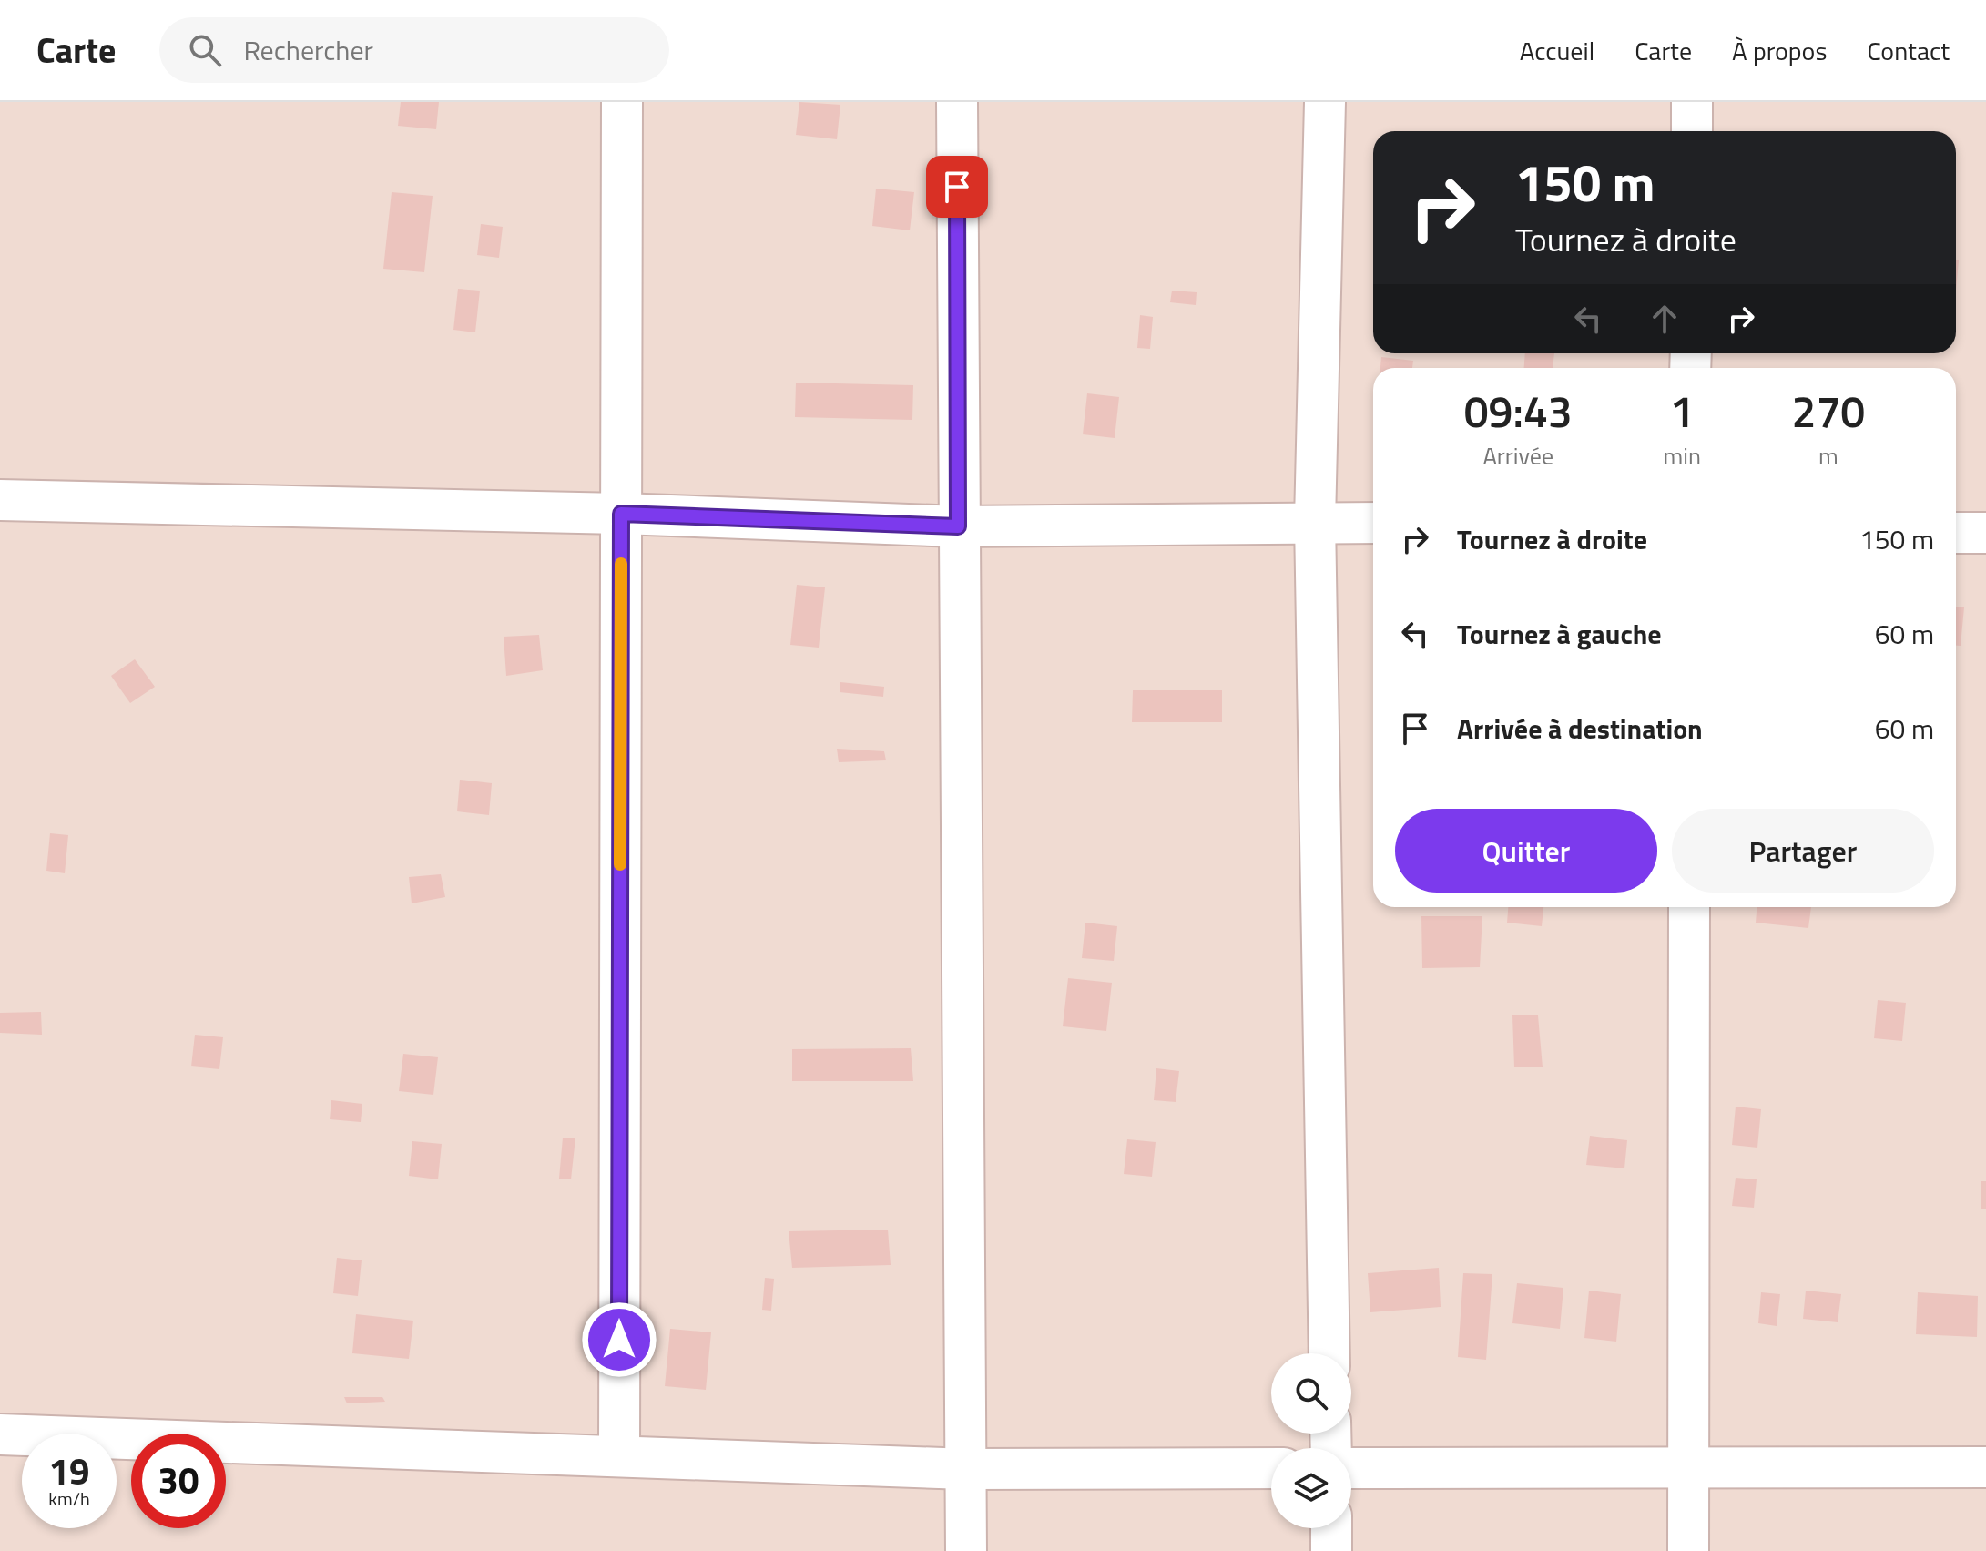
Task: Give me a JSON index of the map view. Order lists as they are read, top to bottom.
{
  "page": {
    "header": "Carte",
    "search": "Rechercher",
    "nav": [
      "Accueil",
      "Carte",
      "À propos",
      "Contact"
    ],
    "turn": ["150 m", "Tournez à droite"],
    "eta": [
      "09:43",
      "Arrivée",
      "1",
      "min",
      "270",
      "m"
    ],
    "list": [
      {
        "name": "Tournez à droite",
        "value": "150 m"
      },
      {
        "name": "Tournez à gauche",
        "value": "60 m"
      },
      {
        "name": "Arrivée à destination",
        "value": "60 m"
      }
    ],
    "buttons": ["Quitter", "Partager"],
    "speed": "19 km/h",
    "limit": "30"
  }
}
